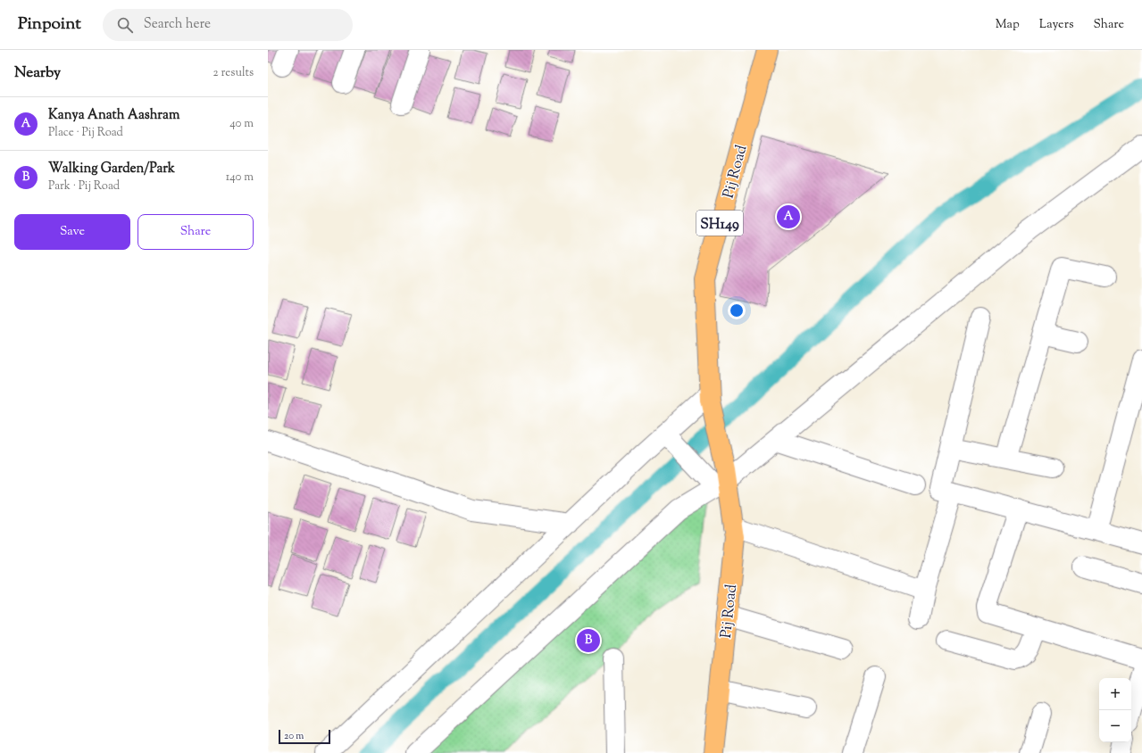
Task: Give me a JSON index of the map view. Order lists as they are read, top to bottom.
{
  "streets": {
    "main road": ["Pij Road", "SH149"]
  },
  "crossings": [
    ["Pij Road", "SH149"]
  ],
  "scale_bar": "20 m",
  "page": {
    "header": "Pinpoint",
    "search": "Search here",
    "nav": ["Map", "Layers", "Share"],
    "heading": ["Nearby", "2 results"],
    "list": [
      {
        "mark": "A",
        "name": "Kanya Anath Aashram",
        "note": "Place · Pij Road",
        "value": "40 m"
      },
      {
        "mark": "B",
        "name": "Walking Garden/Park",
        "note": "Park · Pij Road",
        "value": "140 m"
      }
    ],
    "buttons": ["Save", "Share"],
    "pins": ["A", "B"],
    "map_buttons": ["+", "−"],
    "scale": "20 m"
  }
}
